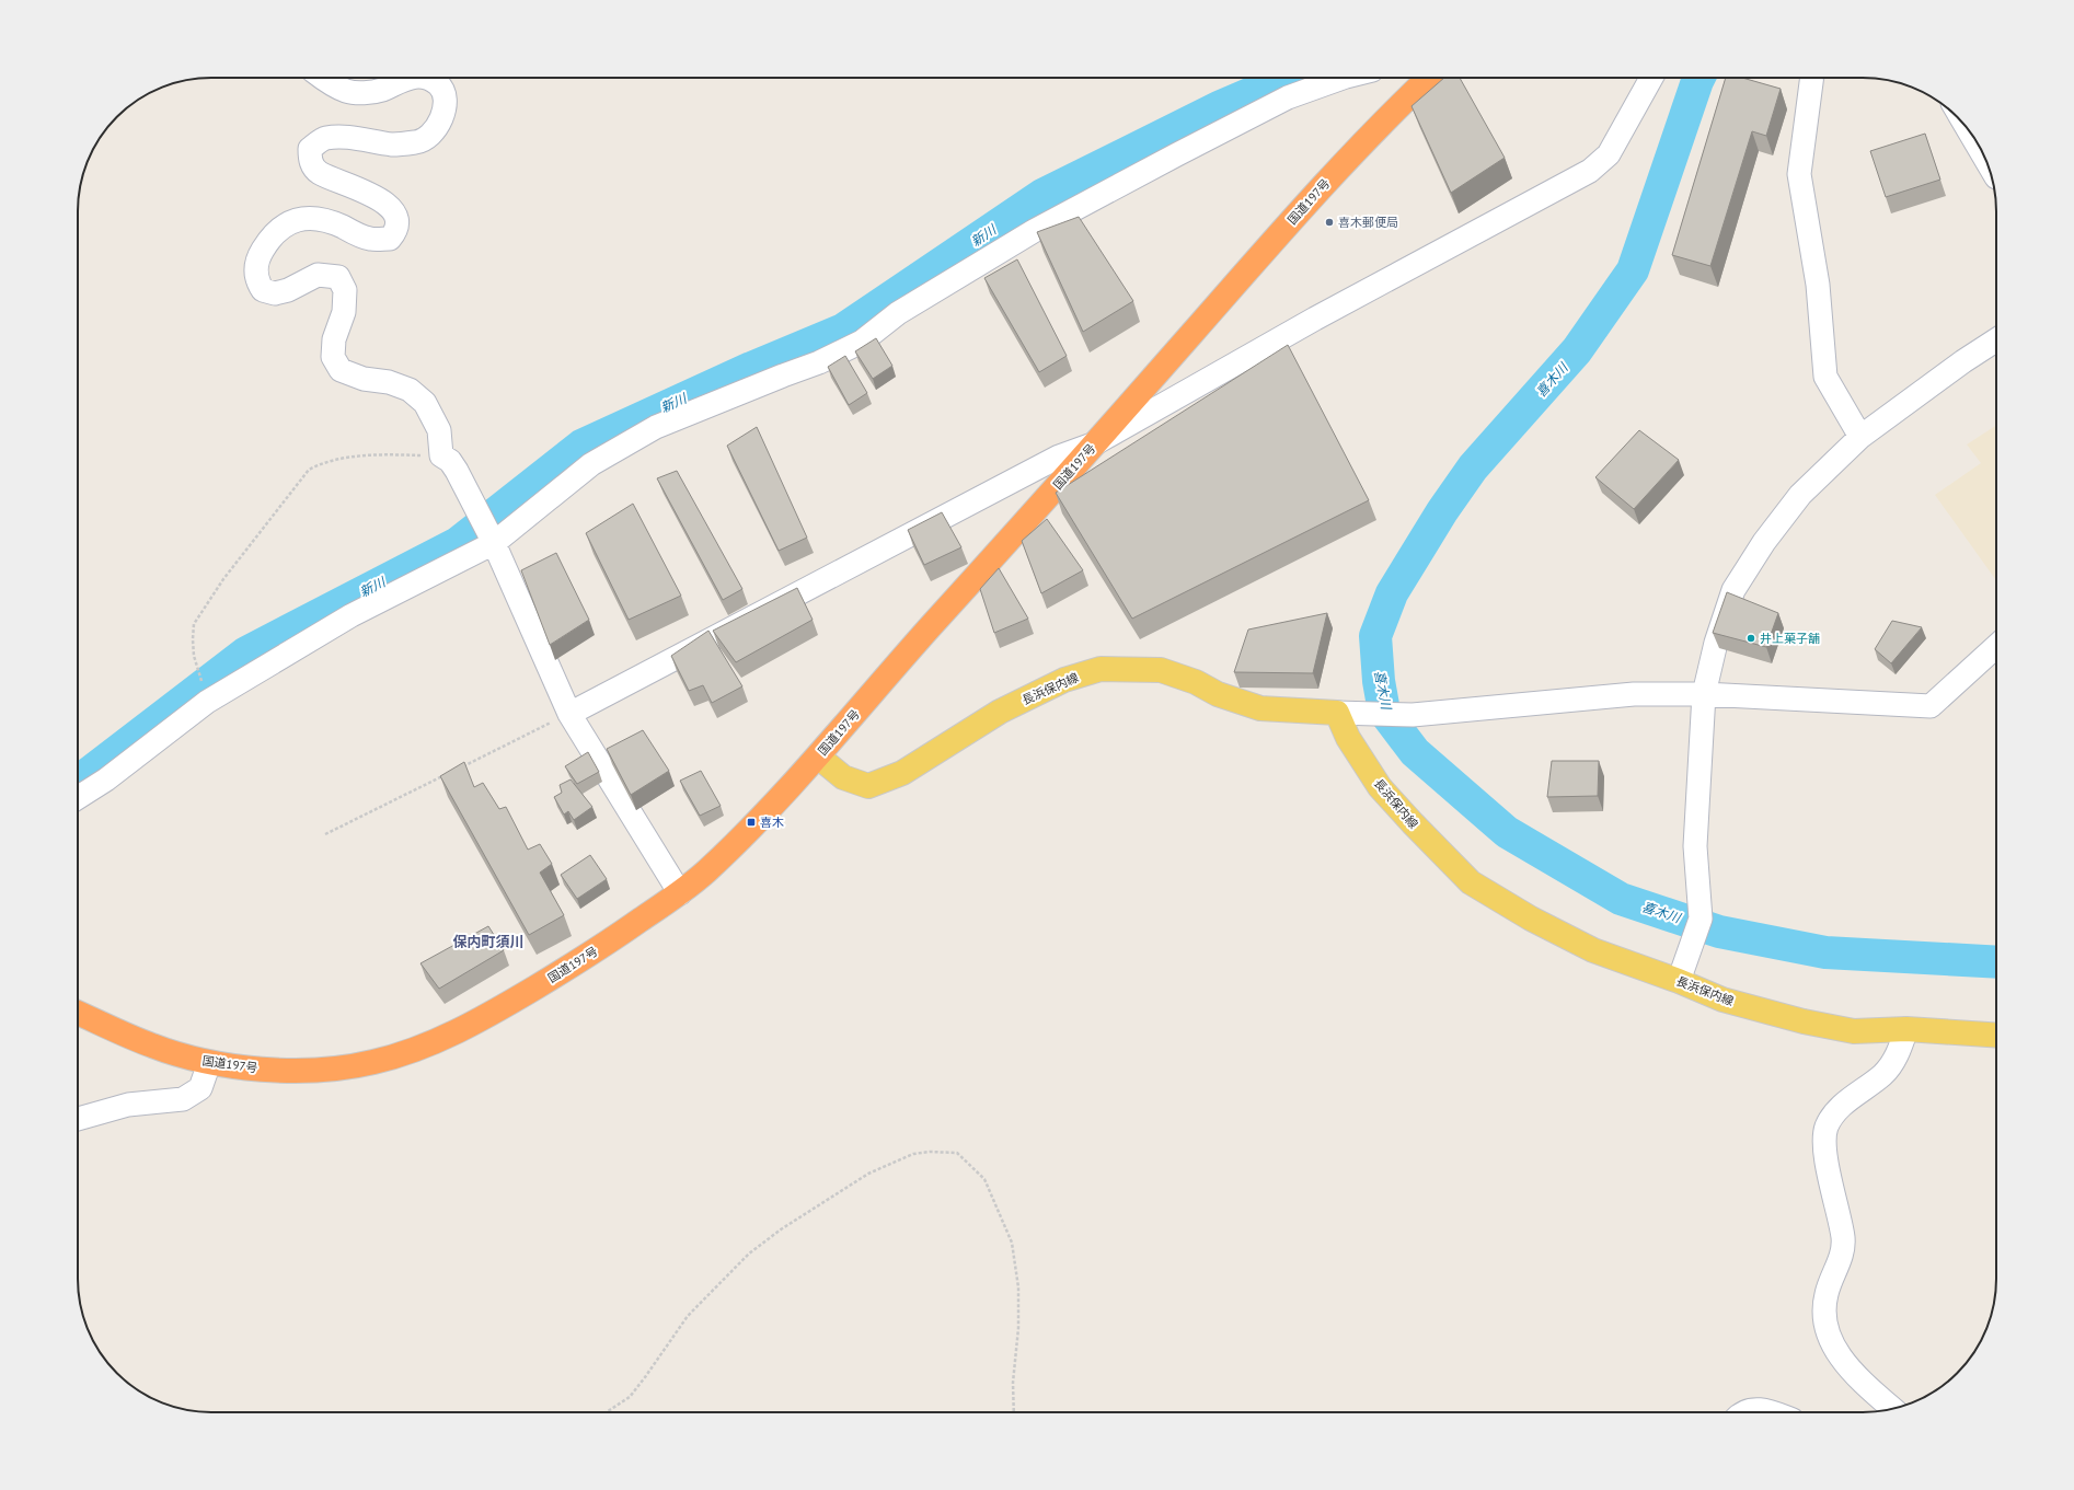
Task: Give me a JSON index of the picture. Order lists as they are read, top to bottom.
{
  "streets": {
    "highway": ["国道197号"],
    "main road": ["長浜保内線"]
  },
  "crossings": [
    ["国道197号", "長浜保内線"]
  ],
  "districts": ["保内町須川"],
  "water": ["新川", "喜木川"],
  "places": {
    "other": ["喜木郵便局", "井上菓子舗"],
    "transit": ["喜木"]
  }
}
